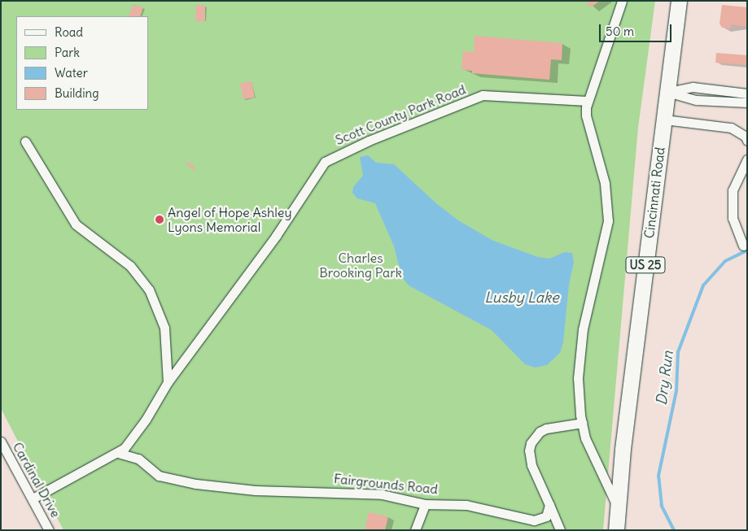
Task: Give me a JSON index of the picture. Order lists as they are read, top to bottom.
{
  "streets": {
    "main road": ["Cincinnati Road", "US 25"],
    "street": ["Scott County Park Road", "Cardinal Drive", "Fairgrounds Road"]
  },
  "crossings": [
    ["Scott County Park Road", "Fairgrounds Road"]
  ],
  "water": ["Lusby Lake", "Dry Run"],
  "parks": ["Charles Brooking Park"],
  "places": ["Angel of Hope Ashley Lyons Memorial"],
  "legend": [
    "Road",
    "Park",
    "Water",
    "Building"
  ],
  "scale_bar": "50 m"
}
